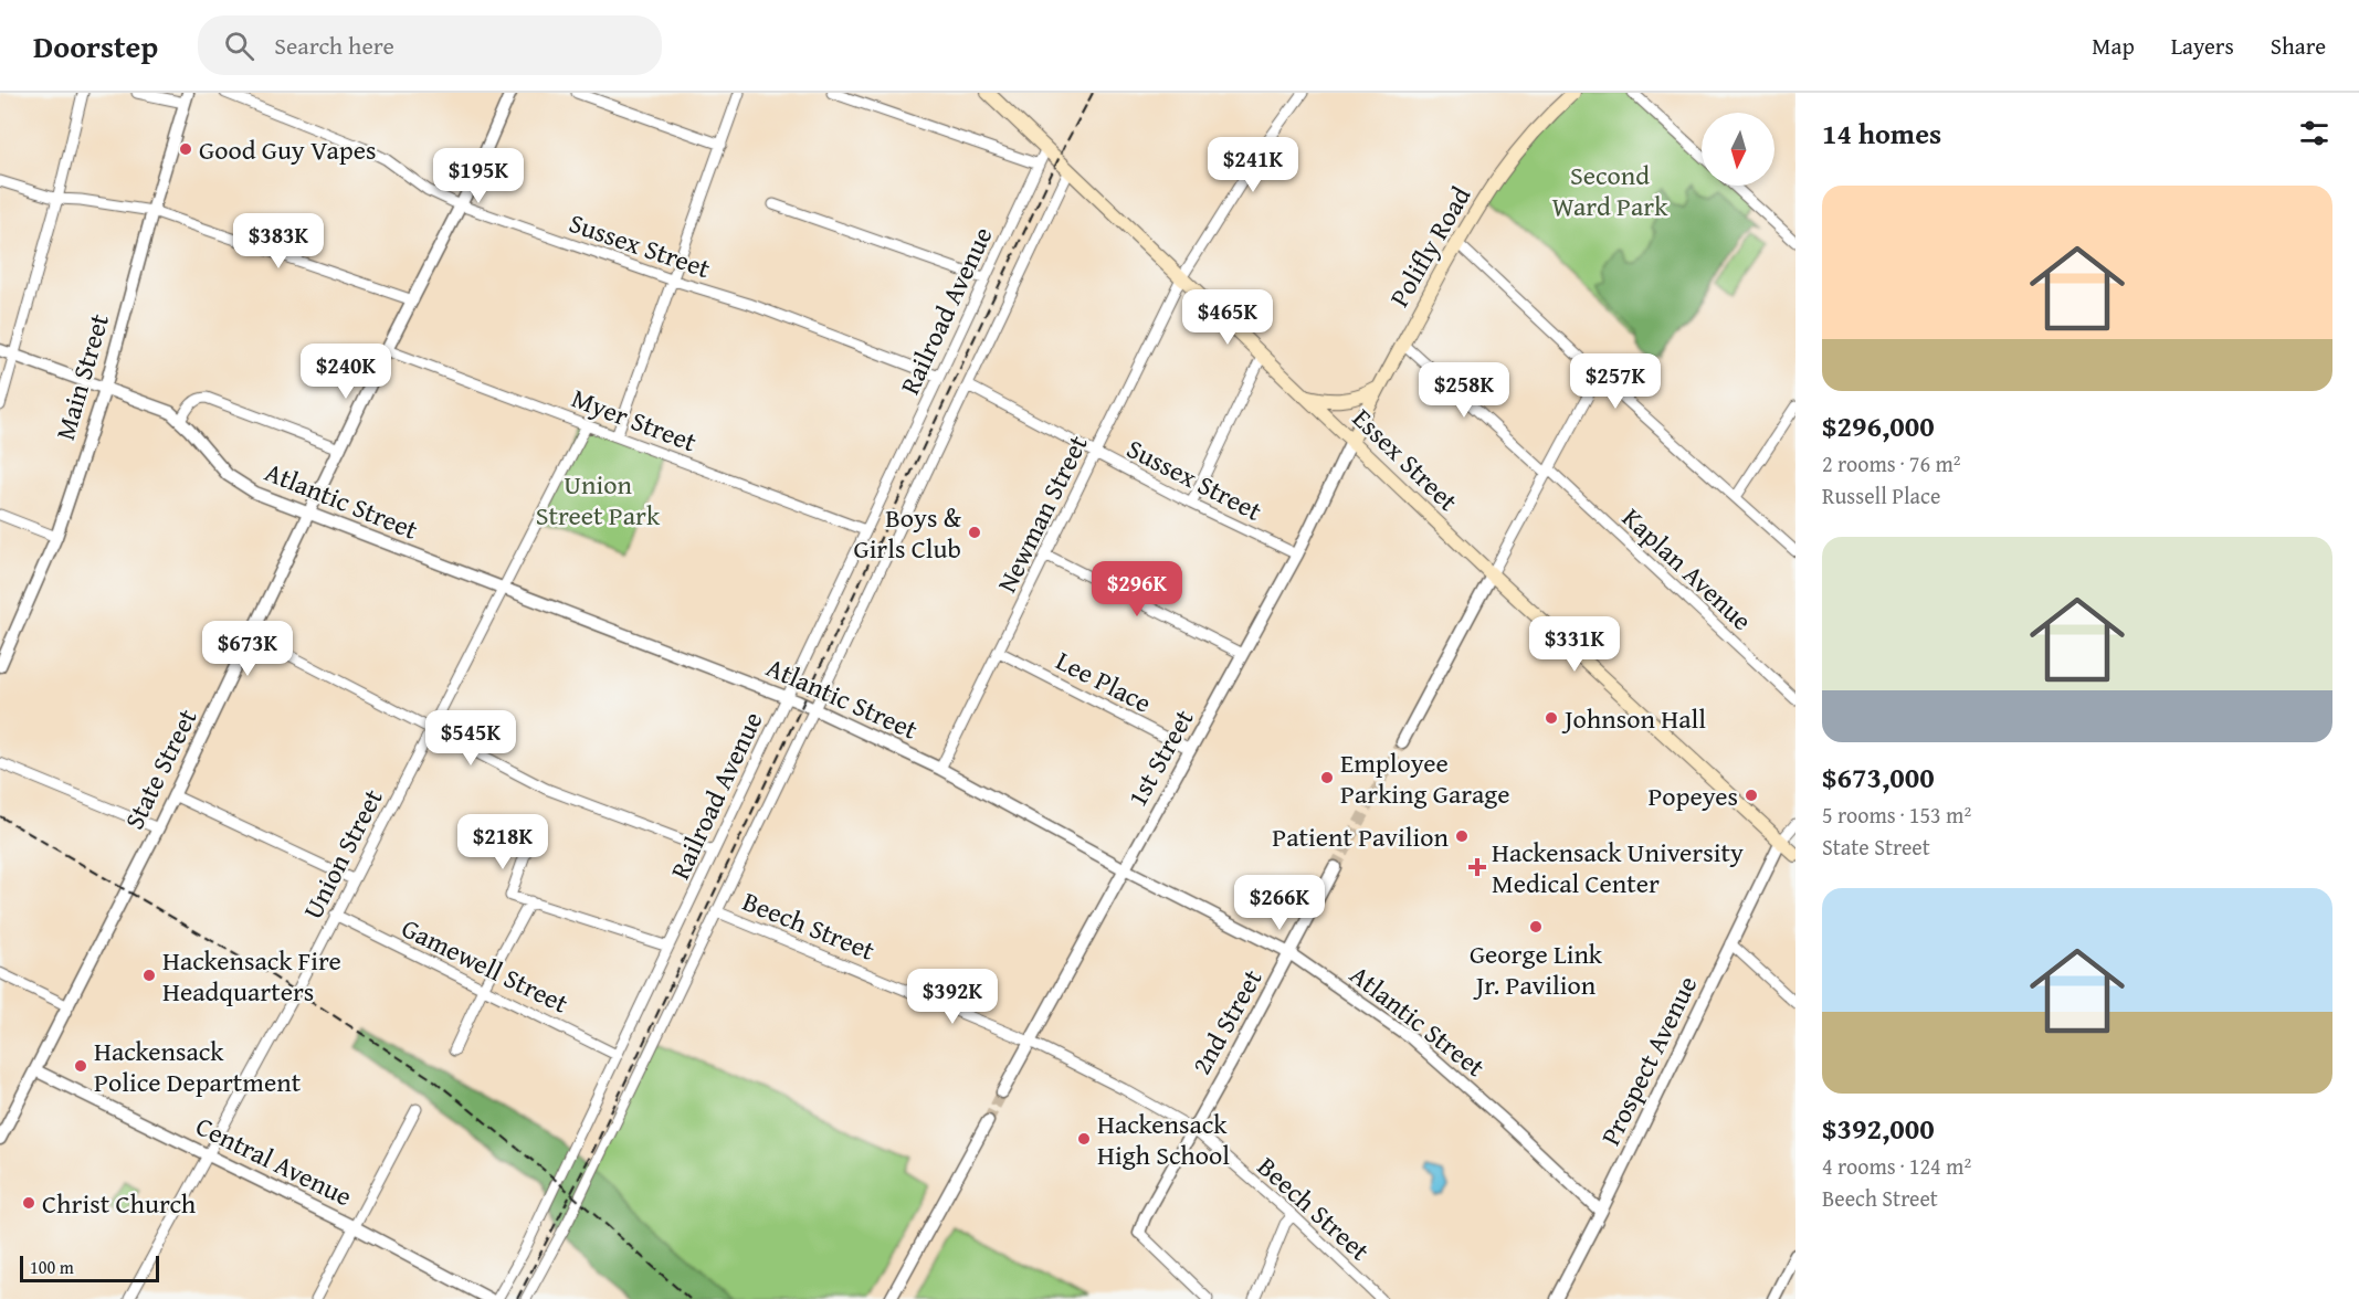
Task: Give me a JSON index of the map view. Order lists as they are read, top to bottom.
{
  "streets": {
    "main road": ["Polifly Road", "Essex Street"],
    "street": [
      "Sussex Street",
      "Railroad Avenue",
      "Main Street",
      "Myer Street",
      "Atlantic Street",
      "Newman Street",
      "Kaplan Avenue",
      "Lee Place",
      "1st Street",
      "State Street",
      "Union Street",
      "Beech Street",
      "Gamewell Street",
      "2nd Street",
      "Prospect Avenue",
      "Central Avenue"
    ]
  },
  "crossings": [
    ["Sussex Street", "Railroad Avenue"],
    ["Sussex Street", "Newman Street"],
    ["Sussex Street", "1st Street"],
    ["Sussex Street", "State Street"],
    ["Polifly Road", "Essex Street"],
    ["Polifly Road", "Kaplan Avenue"],
    ["Polifly Road", "1st Street"],
    ["Railroad Avenue", "Myer Street"],
    ["Railroad Avenue", "Essex Street"],
    ["Railroad Avenue", "Atlantic Street"],
    ["Railroad Avenue", "Beech Street"],
    ["Railroad Avenue", "Gamewell Street"],
    ["Main Street", "Atlantic Street"],
    ["Myer Street", "State Street"],
    ["Myer Street", "Union Street"],
    ["Essex Street", "Newman Street"],
    ["Essex Street", "1st Street"],
    ["Essex Street", "Prospect Avenue"],
    ["Atlantic Street", "Newman Street"],
    ["Atlantic Street", "1st Street"],
    ["Atlantic Street", "State Street"],
    ["Atlantic Street", "Union Street"],
    ["Atlantic Street", "2nd Street"],
    ["Atlantic Street", "Prospect Avenue"],
    ["Newman Street", "Lee Place"],
    ["Lee Place", "1st Street"],
    ["1st Street", "Beech Street"],
    ["State Street", "Central Avenue"],
    ["Union Street", "Gamewell Street"],
    ["Union Street", "Central Avenue"],
    ["Beech Street", "2nd Street"]
  ],
  "parks": ["Second Ward Park", "Union Street Park"],
  "places": {
    "other": [
      "Good Guy Vapes",
      "Boys & Girls Club",
      "Johnson Hall",
      "Employee Parking Garage",
      "Popeyes",
      "Patient Pavilion",
      "George Link Jr. Pavilion",
      "Hackensack Fire Headquarters",
      "Hackensack Police Department",
      "Hackensack High School",
      "Christ Church"
    ],
    "health": ["Hackensack University Medical Center"]
  },
  "scale_bar": "100 m",
  "north": "bottom",
  "page": {
    "header": "Doorstep",
    "search": "Search here",
    "nav": ["Map", "Layers", "Share"],
    "heading": "14 homes",
    "price": [
      "$241K",
      "$195K",
      "$383K",
      "$465K",
      "$240K",
      "$257K",
      "$258K",
      "$296K",
      "$331K",
      "$673K",
      "$545K",
      "$218K",
      "$266K",
      "$392K"
    ],
    "list": [
      {
        "name": "$296,000",
        "note": "2 rooms · 76 m² · Russell Place"
      },
      {
        "name": "$673,000",
        "note": "5 rooms · 153 m² · State Street"
      },
      {
        "name": "$392,000",
        "note": "4 rooms · 124 m² · Beech Street"
      }
    ],
    "scale": "100 m"
  }
}
